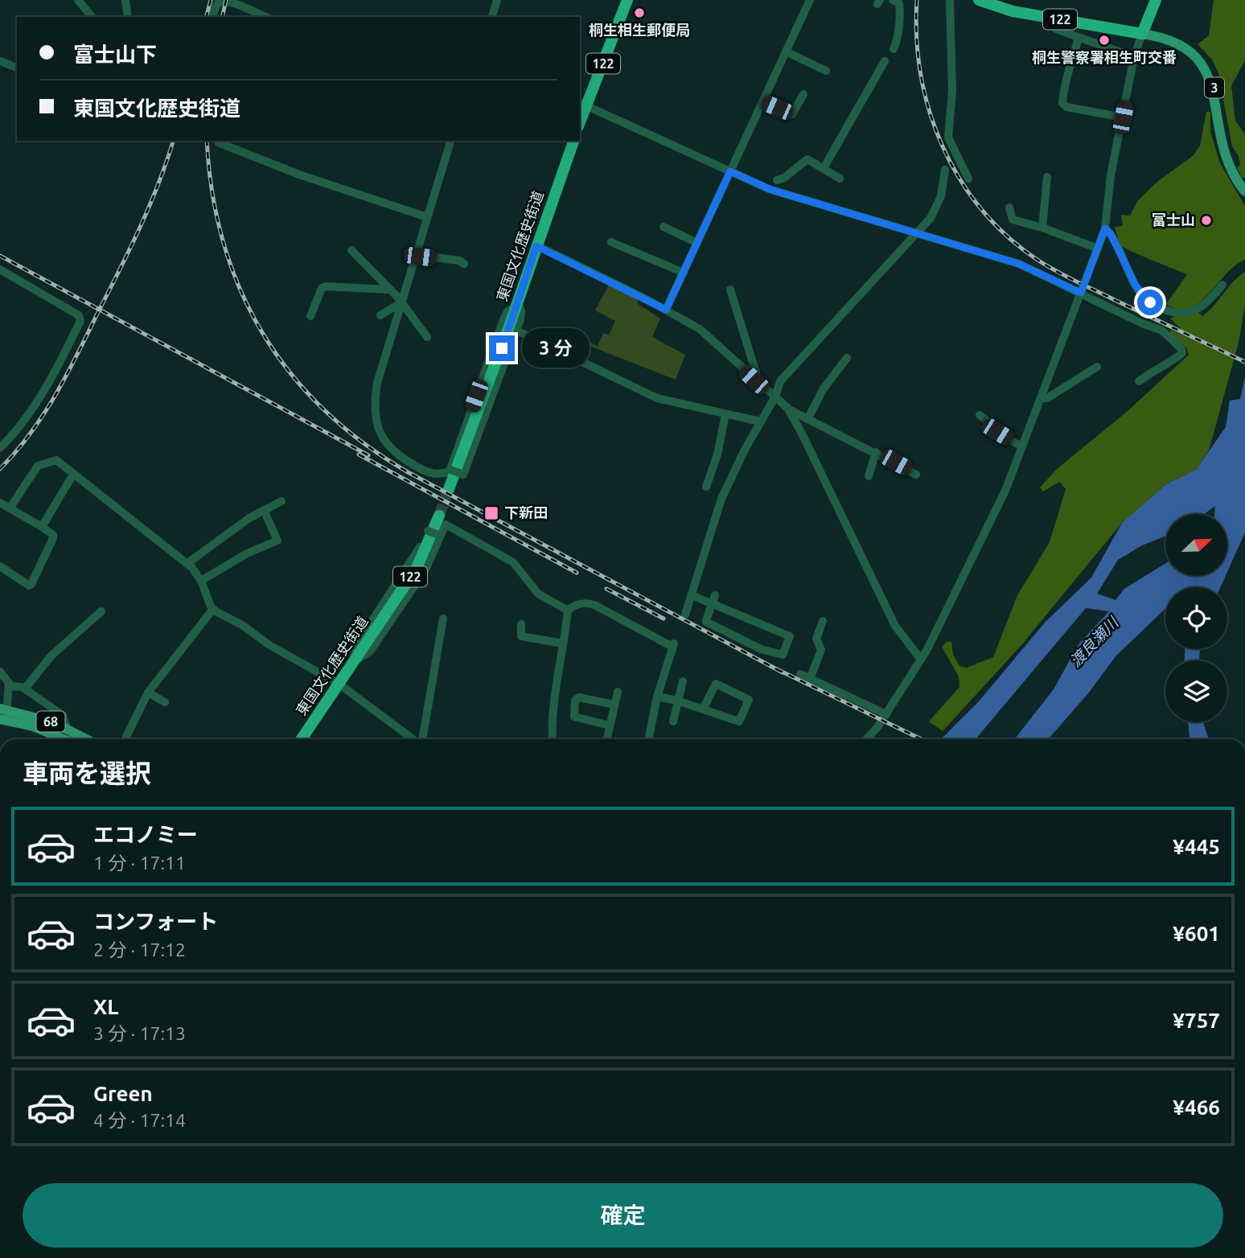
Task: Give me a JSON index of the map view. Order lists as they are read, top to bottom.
{
  "streets": {
    "highway": ["122", "東国文化歴史街道"],
    "main road": ["3", "68"]
  },
  "crossings": [
    ["122", "3"]
  ],
  "water": ["渡良瀬川"],
  "places": {
    "other": ["桐生相生郵便局", "桐生警察署相生町交番", "富士山"],
    "transit": ["下新田"]
  },
  "north": "top right",
  "page": {
    "banner": ["富士山下", "東国文化歴史街道"],
    "bubble": "3 分",
    "heading": "車両を選択",
    "list": [
      {
        "name": "エコノミー",
        "note": "1 分 · 17:11",
        "value": "¥445"
      },
      {
        "name": "コンフォート",
        "note": "2 分 · 17:12",
        "value": "¥601"
      },
      {
        "name": "XL",
        "note": "3 分 · 17:13",
        "value": "¥757"
      },
      {
        "name": "Green",
        "note": "4 分 · 17:14",
        "value": "¥466"
      }
    ],
    "buttons": "確定"
  }
}
